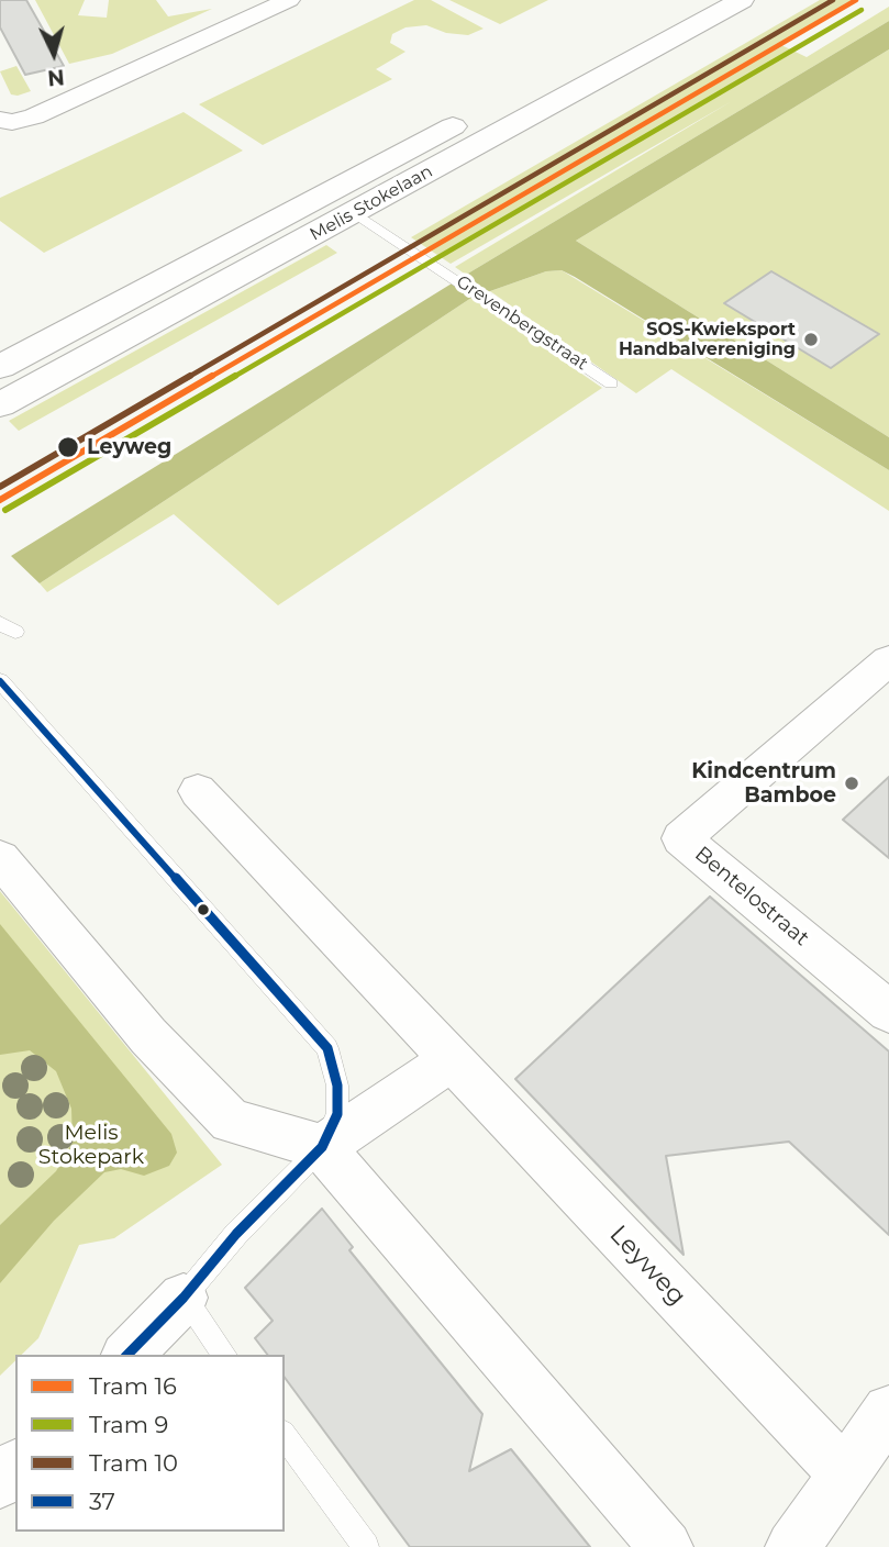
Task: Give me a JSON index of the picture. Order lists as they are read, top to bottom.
{
  "streets": {
    "street": ["Melis Stokelaan", "Bentelostraat", "Leyweg"],
    "lane": ["Grevenbergstraat"]
  },
  "crossings": [
    ["Melis Stokelaan", "Grevenbergstraat"]
  ],
  "parks": ["Melis Stokepark"],
  "places": ["SOS-Kwieksport Handbalvereniging", "Leyweg", "Kindcentrum Bamboe"],
  "lines": [
    "tram line 16",
    "tram line 10",
    "tram line 9",
    "transit line 37"
  ],
  "legend": [
    "Tram 16",
    "Tram 9",
    "Tram 10",
    "37"
  ],
  "north": "bottom"
}
